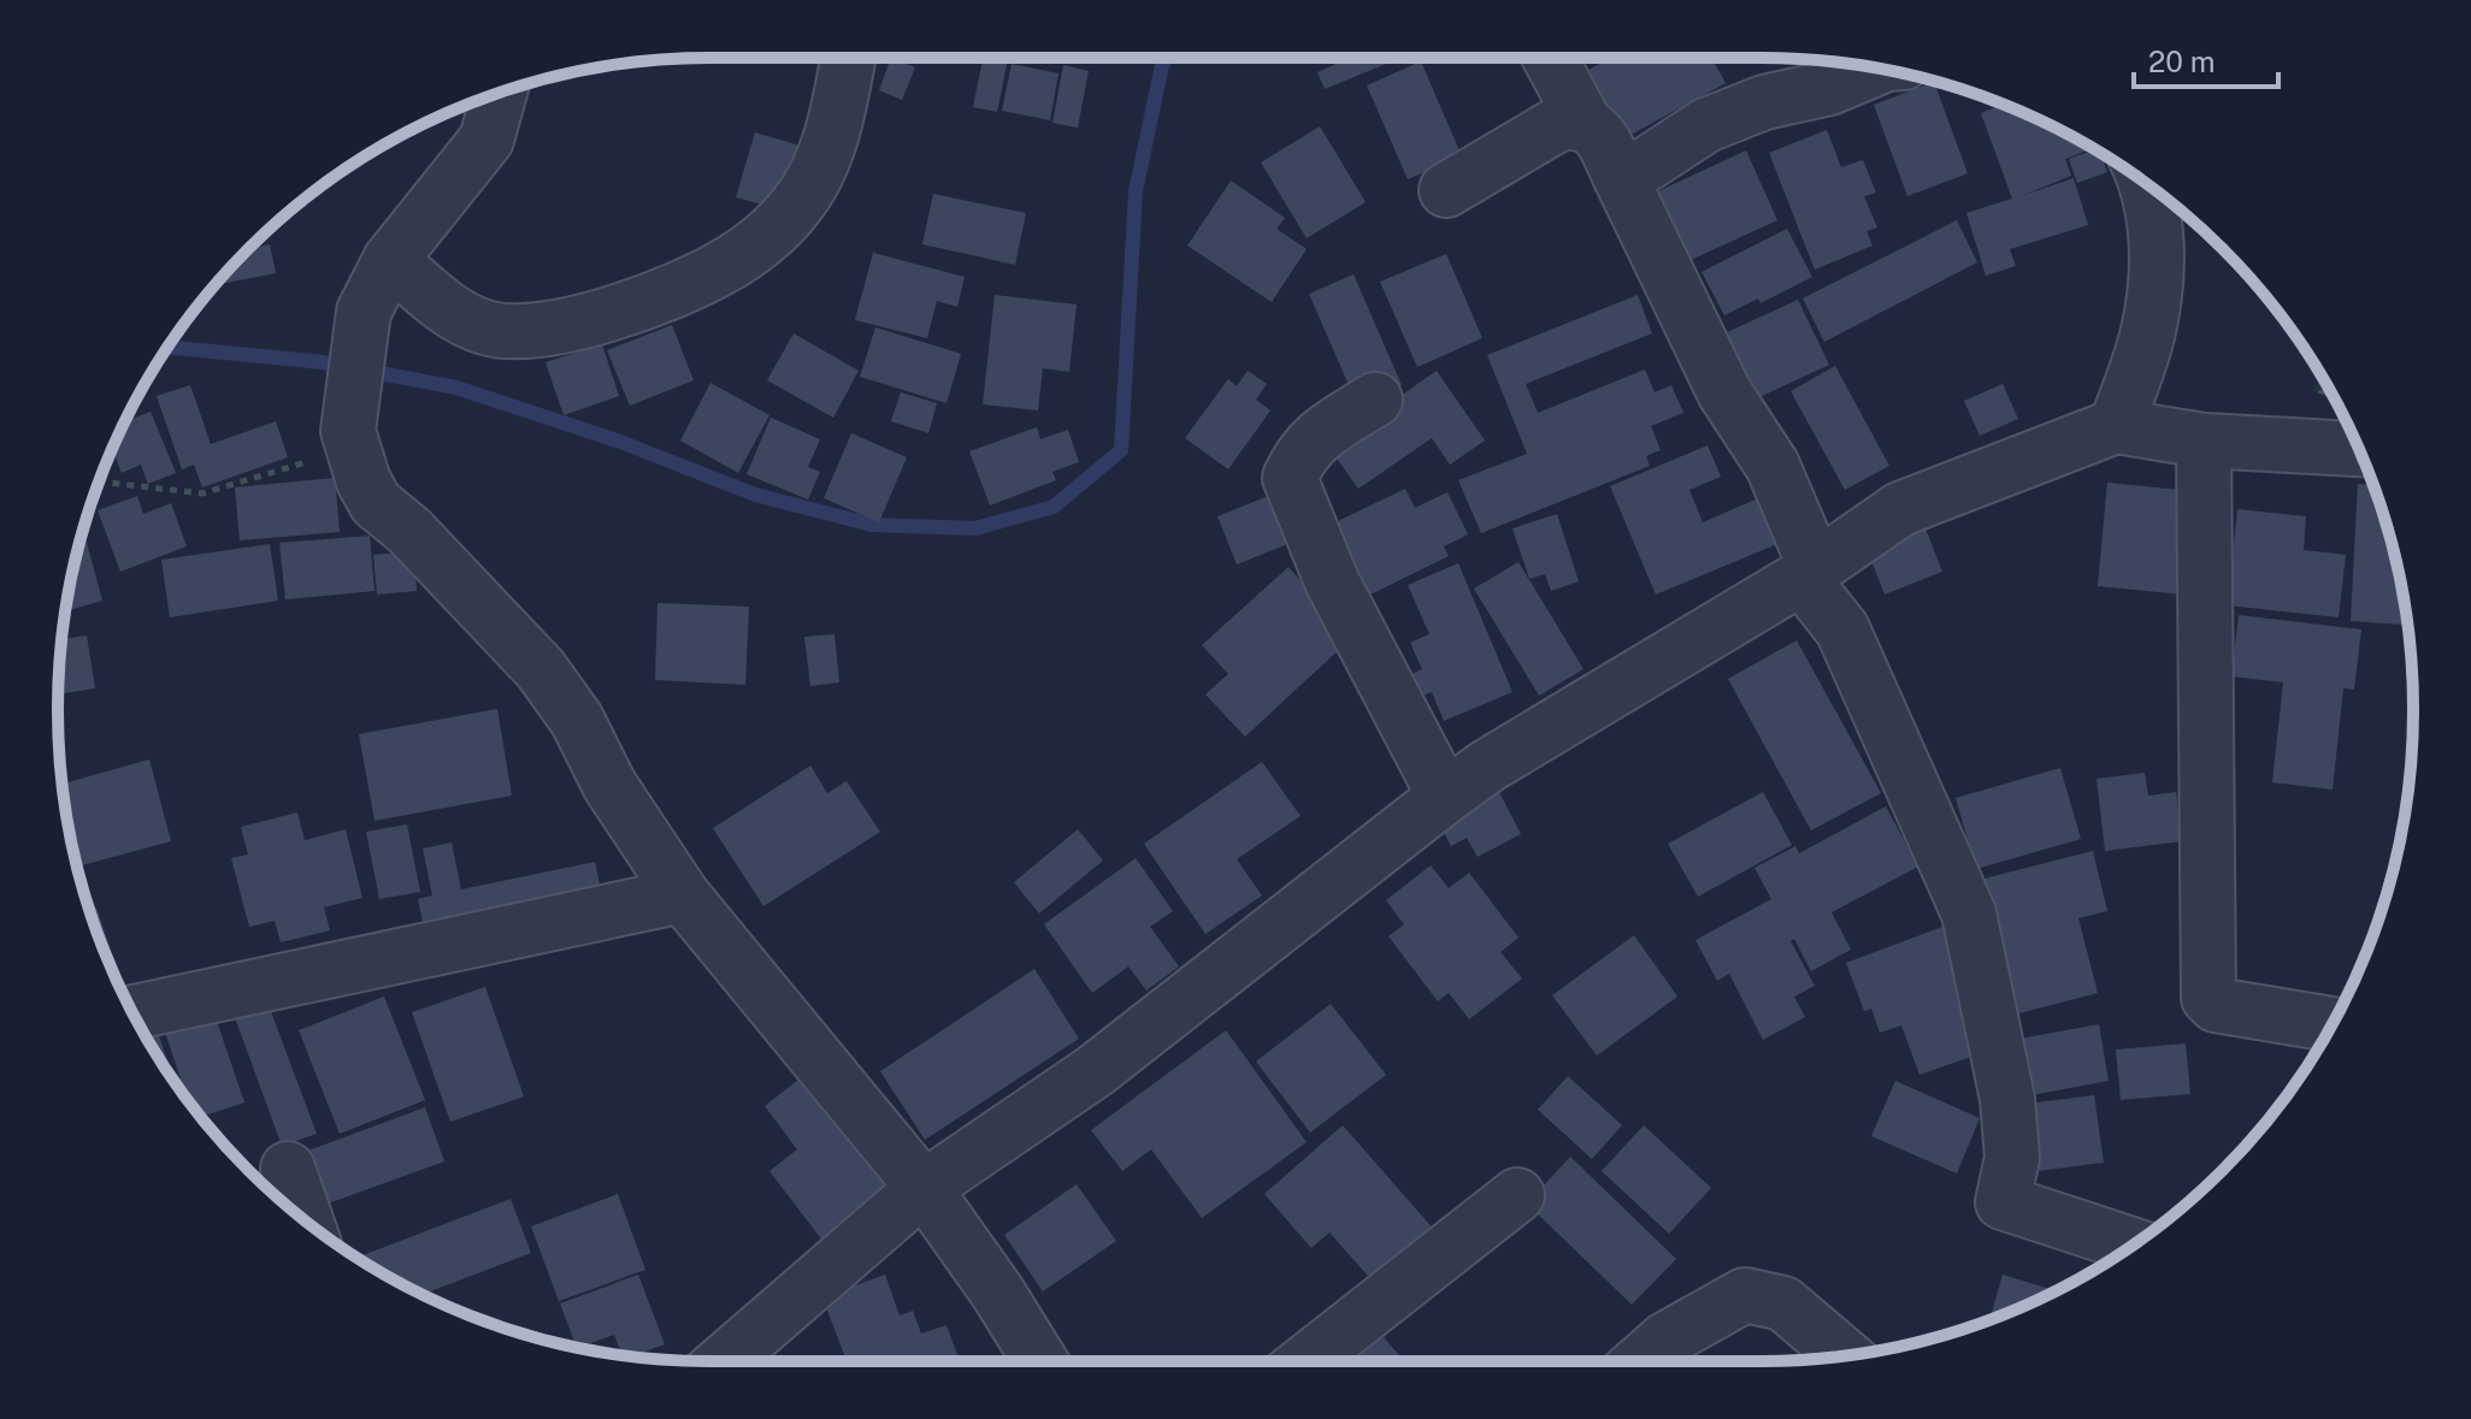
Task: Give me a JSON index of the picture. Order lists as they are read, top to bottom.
{
  "scale_bar": "20 m"
}
